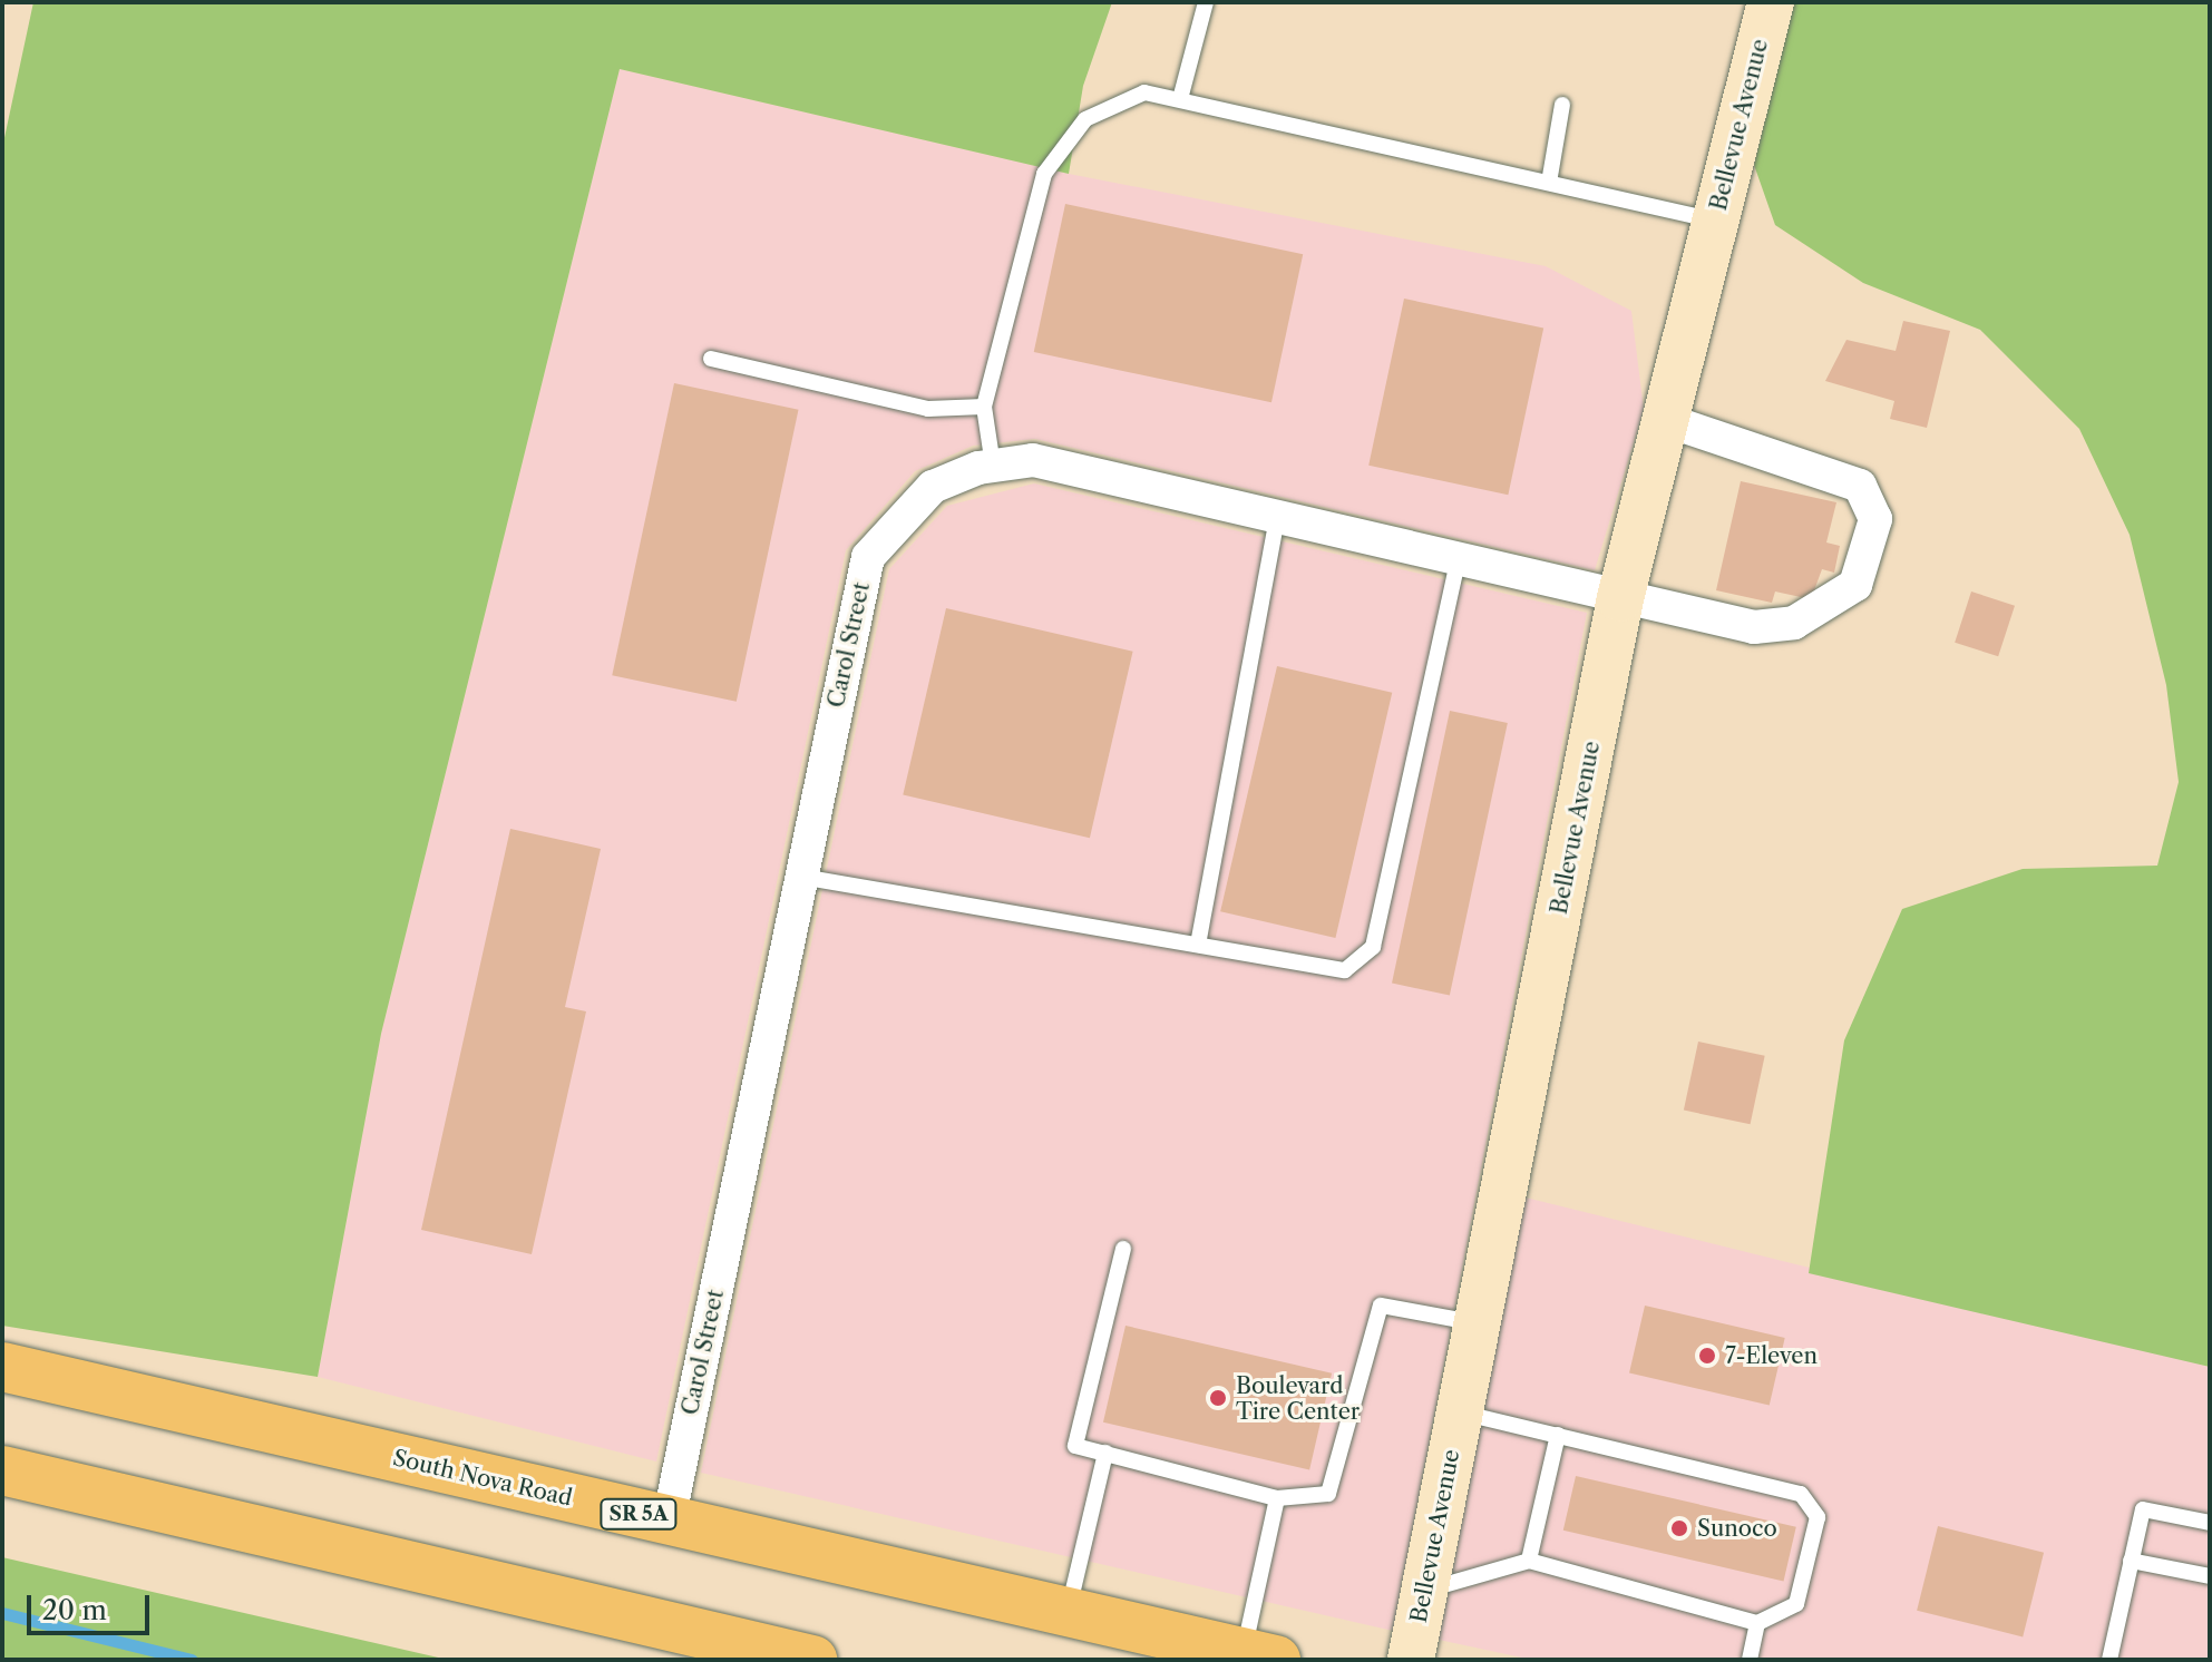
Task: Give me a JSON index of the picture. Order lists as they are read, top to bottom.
{
  "streets": {
    "main road": ["South Nova Road", "SR 5A"],
    "street": ["Bellevue Avenue", "Carol Street"]
  },
  "crossings": [
    ["Bellevue Avenue", "Carol Street"],
    ["Carol Street", "South Nova Road"]
  ],
  "places": ["7-Eleven", "Boulevard Tire Center", "Sunoco"],
  "scale_bar": "20 m"
}
